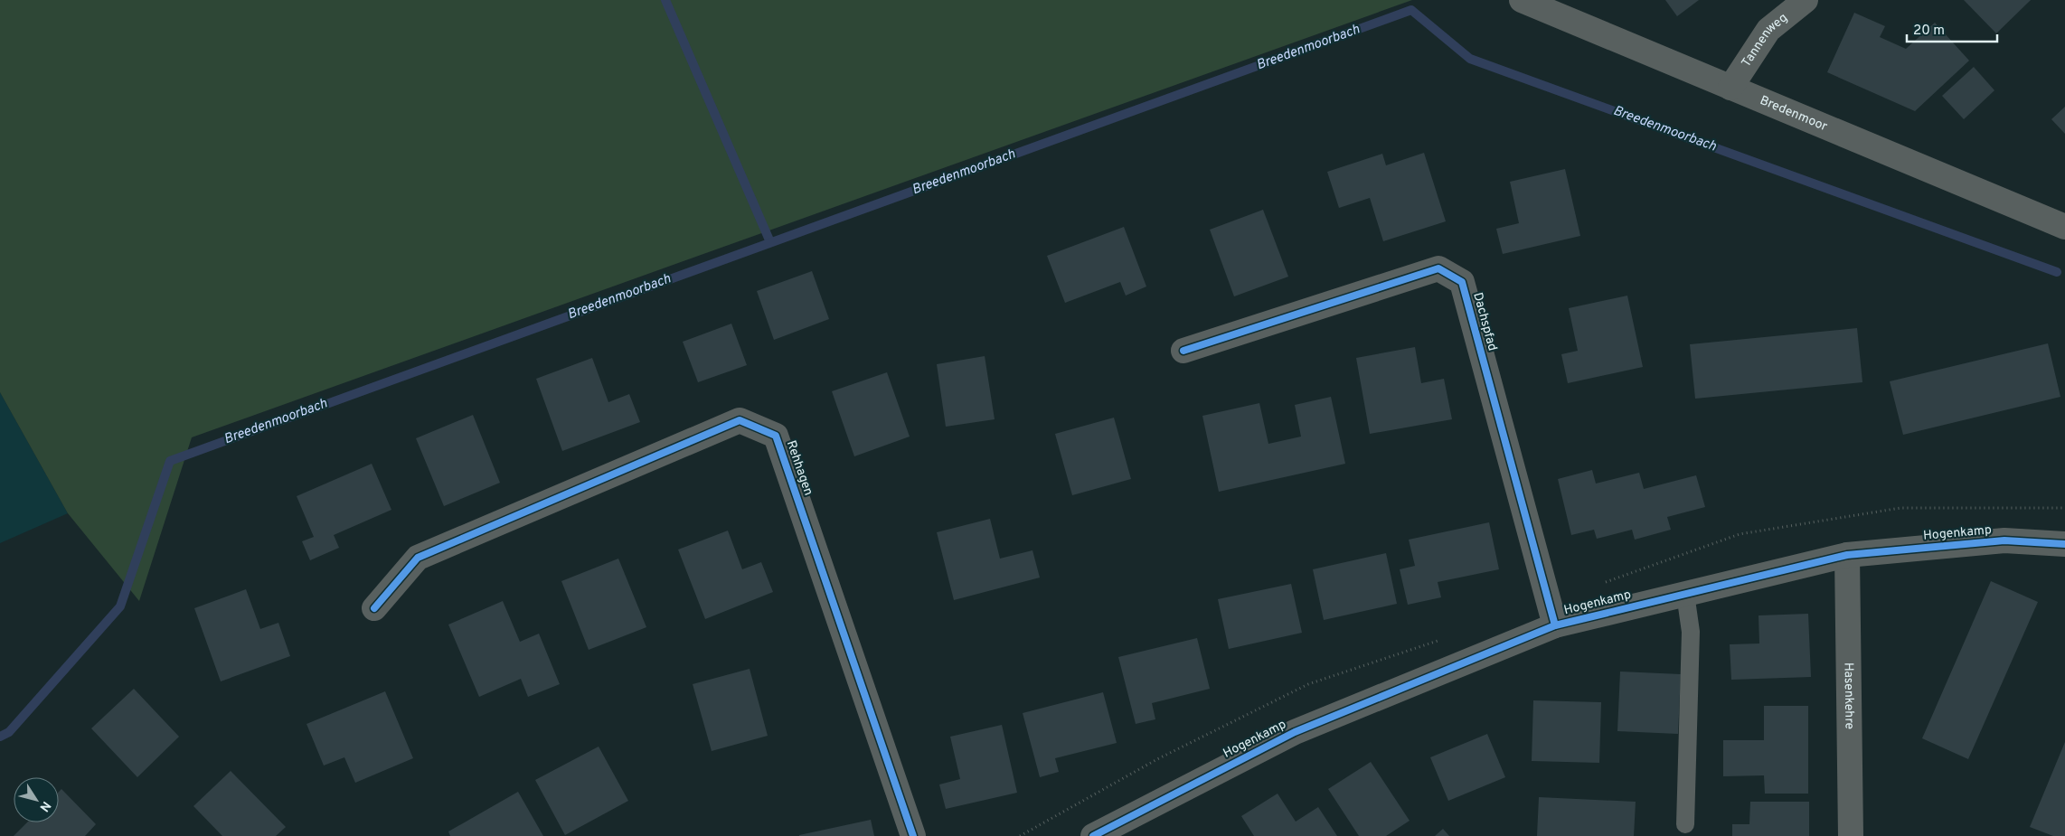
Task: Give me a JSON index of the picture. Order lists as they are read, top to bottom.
{
  "streets": {
    "street": [
      "Tannenweg",
      "Bredenmoor",
      "Dachspfad",
      "Rehhagen",
      "Hogenkamp",
      "Hasenkehre"
    ]
  },
  "crossings": [
    ["Tannenweg", "Bredenmoor"],
    ["Dachspfad", "Hogenkamp"],
    ["Hogenkamp", "Hasenkehre"]
  ],
  "water": ["Breedenmoorbach"],
  "scale_bar": "20 m",
  "north": "bottom right"
}
